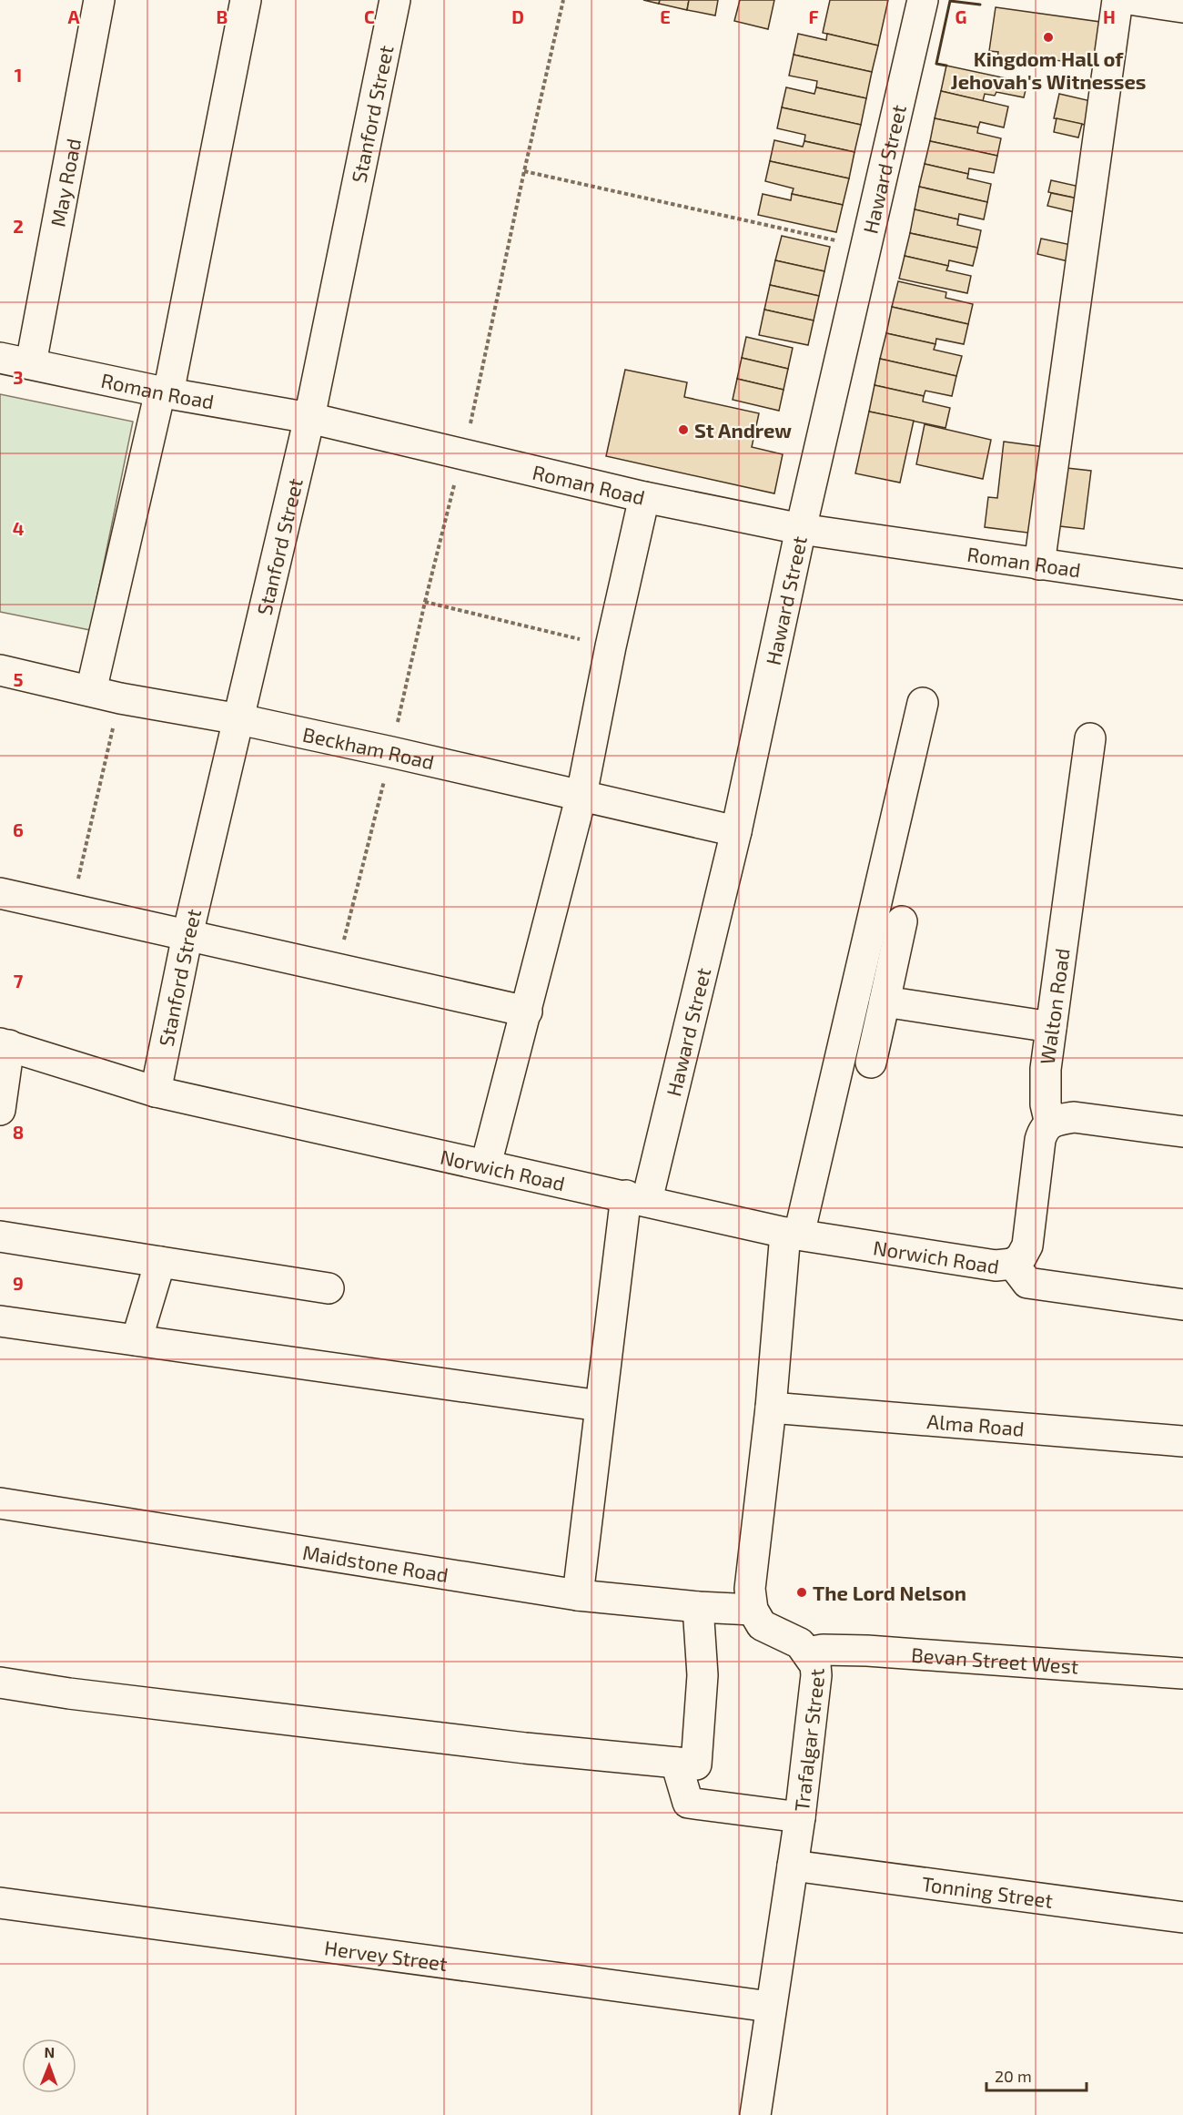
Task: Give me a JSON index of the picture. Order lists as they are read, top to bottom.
{
  "streets": {
    "street": [
      "Stanford Street",
      "Haward Street",
      "May Road",
      "Roman Road",
      "Beckham Road",
      "Walton Road",
      "Norwich Road",
      "Alma Road",
      "Maidstone Road",
      "Bevan Street West",
      "Trafalgar Street",
      "Tonning Street",
      "Hervey Street"
    ]
  },
  "crossings": [
    ["Stanford Street", "Roman Road"],
    ["Stanford Street", "Beckham Road"],
    ["Stanford Street", "Norwich Road"],
    ["Haward Street", "Roman Road"],
    ["Haward Street", "Beckham Road"],
    ["Haward Street", "Norwich Road"],
    ["Haward Street", "Maidstone Road"],
    ["May Road", "Roman Road"],
    ["Maidstone Road", "Trafalgar Street"],
    ["Bevan Street West", "Trafalgar Street"],
    ["Trafalgar Street", "Tonning Street"],
    ["Trafalgar Street", "Hervey Street"]
  ],
  "places": ["Kingdom Hall of Jehovah's Witnesses", "St Andrew", "The Lord Nelson"],
  "scale_bar": "20 m",
  "north": "top",
  "grid": {
    "columns": [
      "A",
      "B",
      "C",
      "D",
      "E",
      "F",
      "G",
      "H"
    ],
    "rows": [
      "1",
      "2",
      "3",
      "4",
      "5",
      "6",
      "7",
      "8",
      "9"
    ]
  }
}
